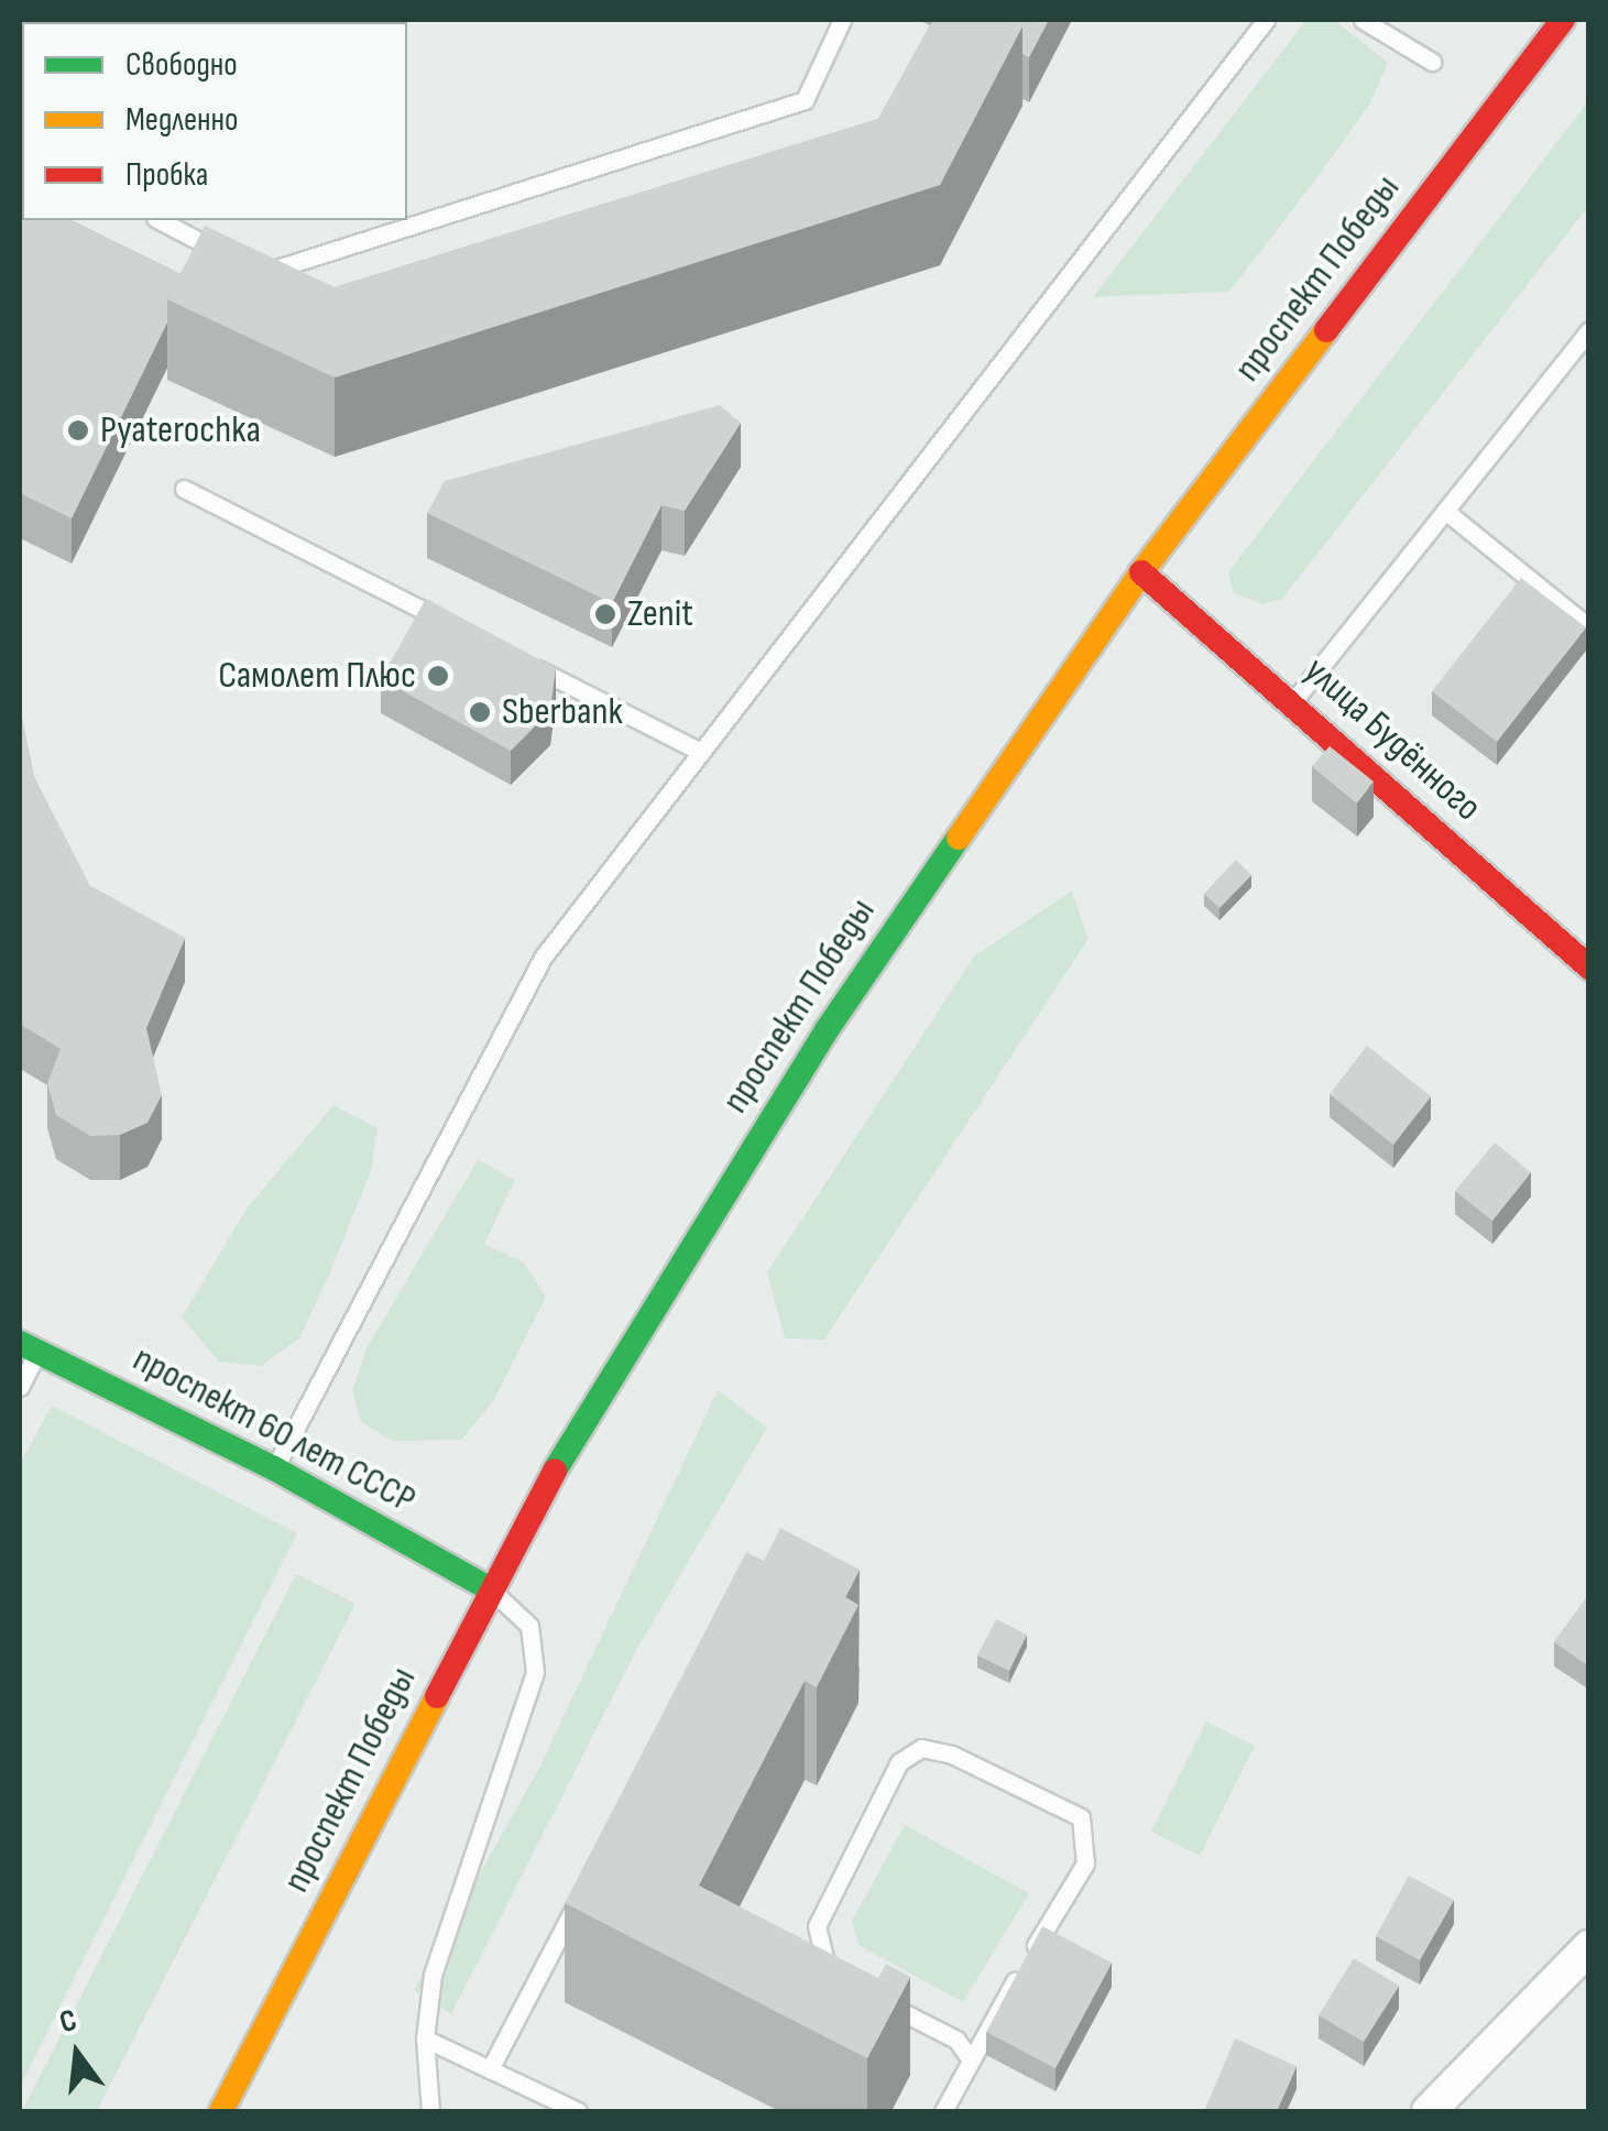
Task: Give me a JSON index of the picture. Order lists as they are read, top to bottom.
{
  "streets": {
    "main road": ["проспект Победы", "улица Будённого", "проспект 60 лет СССР"]
  },
  "crossings": [
    ["проспект Победы", "улица Будённого"],
    ["проспект Победы", "проспект 60 лет СССР"]
  ],
  "places": [
    "Pyaterochka",
    "Zenit",
    "Самолет Плюс",
    "Sberbank"
  ],
  "legend": ["Свободно", "Медленно", "Пробка"],
  "north": "top"
}
